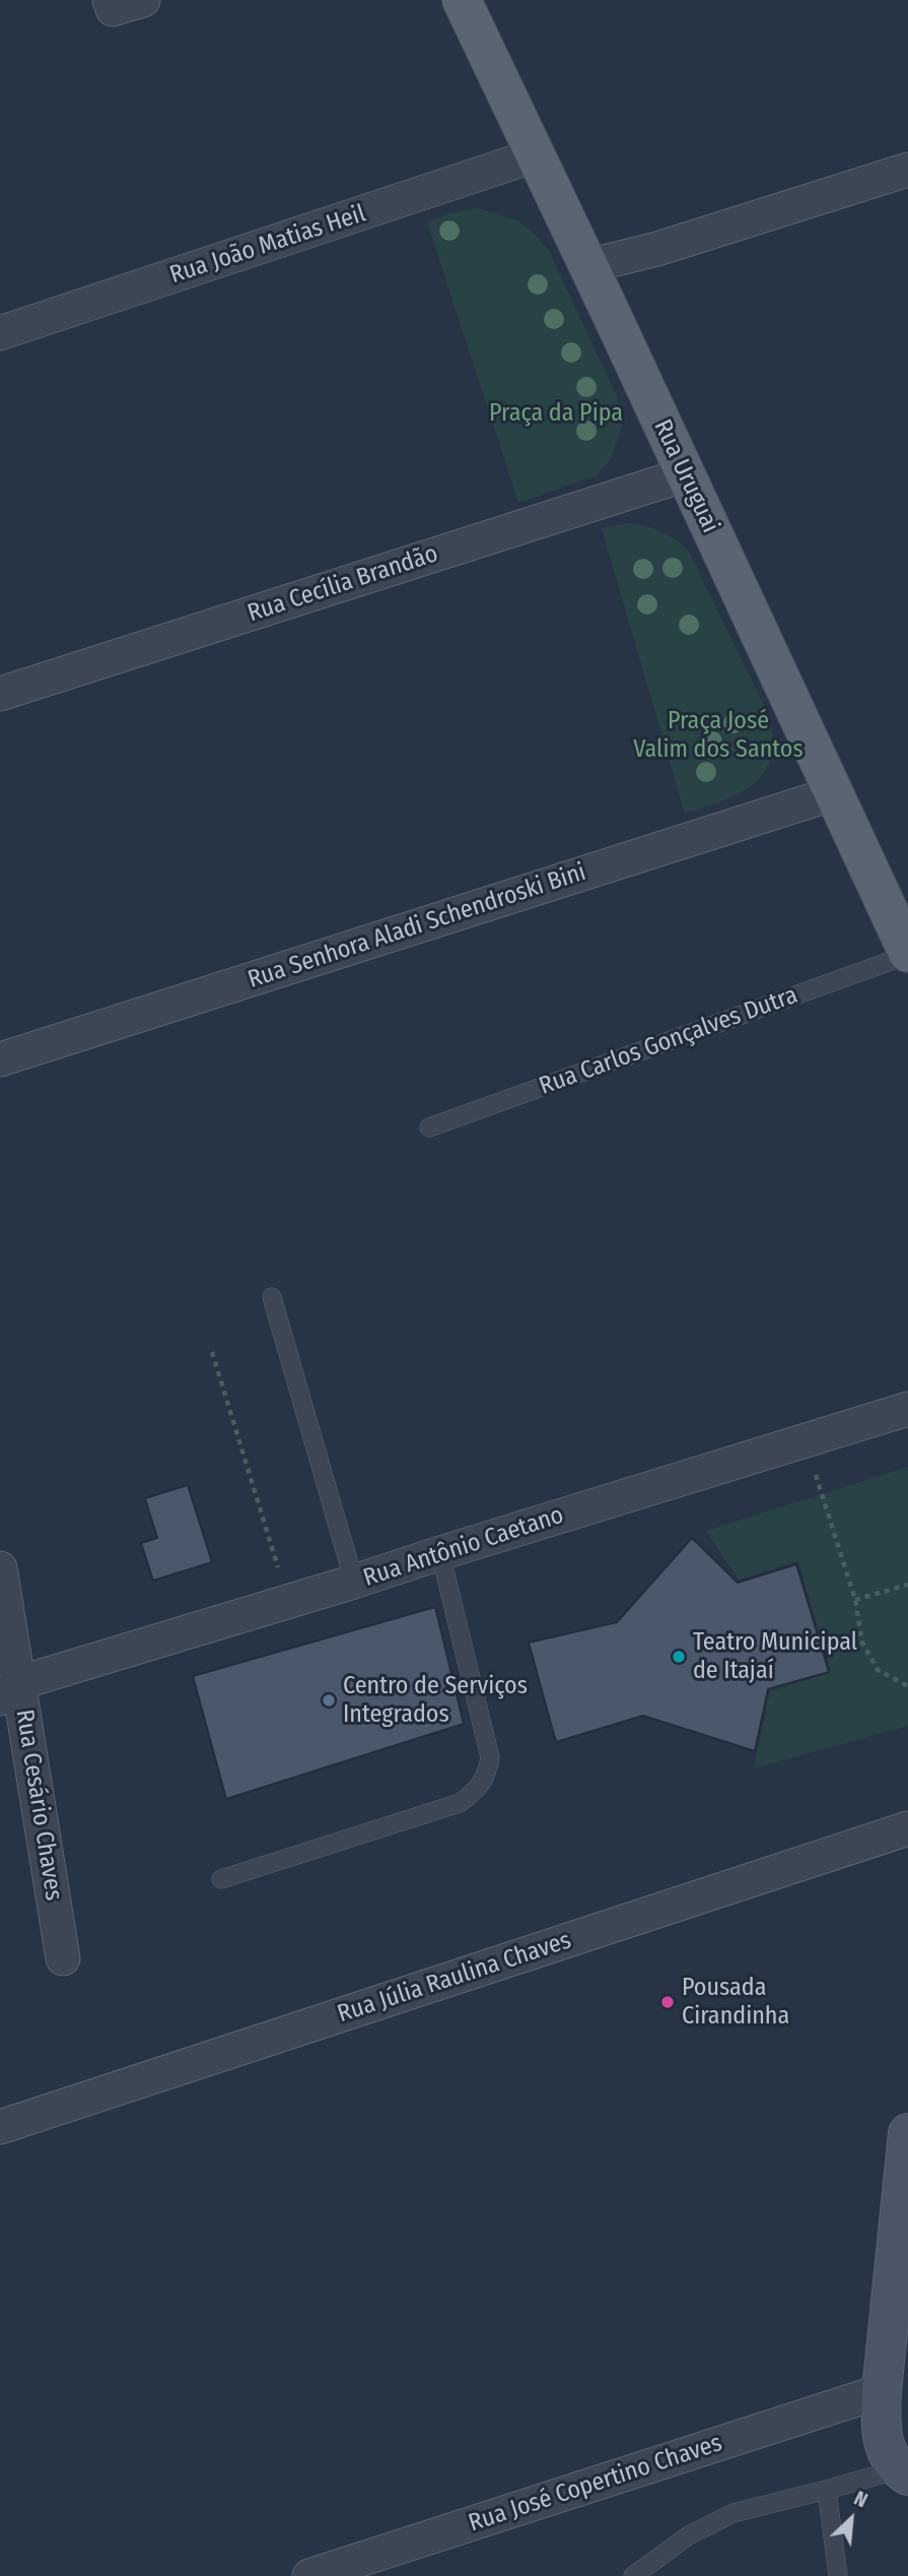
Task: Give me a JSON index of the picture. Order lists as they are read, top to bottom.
{
  "streets": {
    "main road": ["Rua Uruguai"],
    "street": [
      "Rua João Matias Heil",
      "Rua Cecília Brandão",
      "Rua Senhora Aladi Schendroski Bini",
      "Rua Antônio Caetano",
      "Rua Cesário Chaves",
      "Rua Júlia Raulina Chaves",
      "Rua José Copertino Chaves"
    ],
    "lane": ["Rua Carlos Gonçalves Dutra"]
  },
  "crossings": [
    ["Rua João Matias Heil", "Rua Uruguai"],
    ["Rua Uruguai", "Rua Cecília Brandão"],
    ["Rua Uruguai", "Rua Senhora Aladi Schendroski Bini"],
    ["Rua Uruguai", "Rua Carlos Gonçalves Dutra"],
    ["Rua Antônio Caetano", "Rua Cesário Chaves"]
  ],
  "parks": ["Praça da Pipa", "Praça José Valim dos Santos"],
  "places": ["Teatro Municipal de Itajaí", "Centro de Serviços Integrados", "Pousada Cirandinha"],
  "north": "top right"
}
